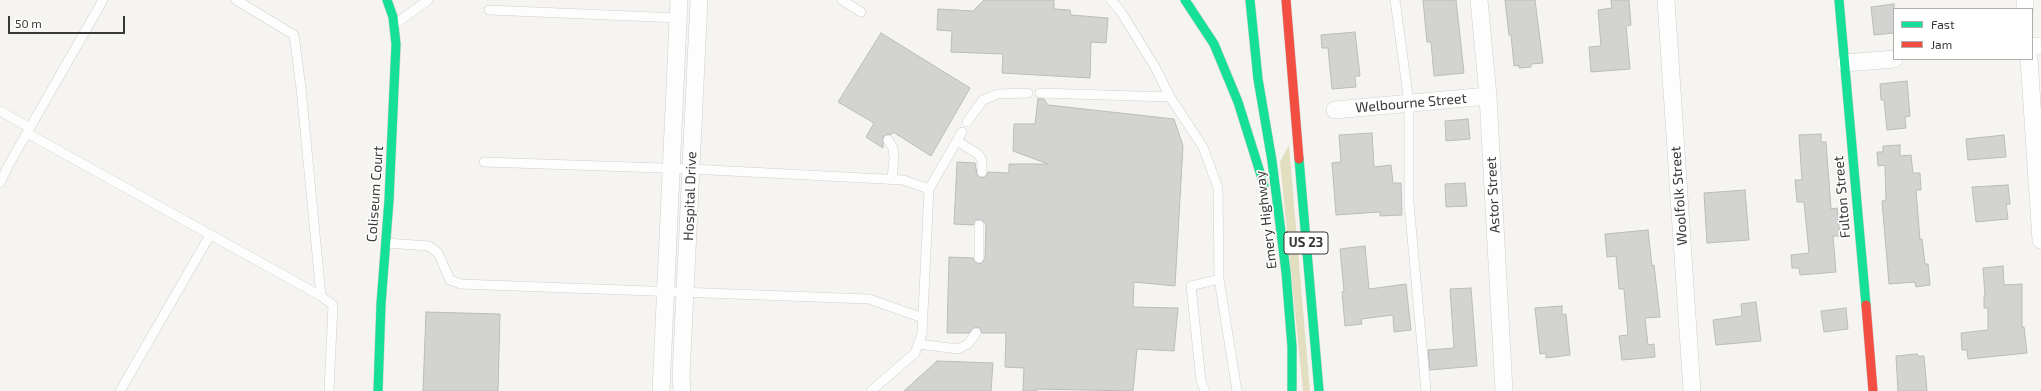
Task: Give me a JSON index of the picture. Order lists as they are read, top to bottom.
{
  "streets": {
    "main road": [
      "Coliseum Court",
      "Fulton Street",
      "Emery Highway",
      "US 23"
    ],
    "street": [
      "Welbourne Street",
      "Astor Street",
      "Hospital Drive",
      "Woolfolk Street"
    ]
  },
  "crossings": [
    ["Welbourne Street", "Astor Street"]
  ],
  "legend": ["Fast", "Jam"],
  "scale_bar": "50 m"
}
